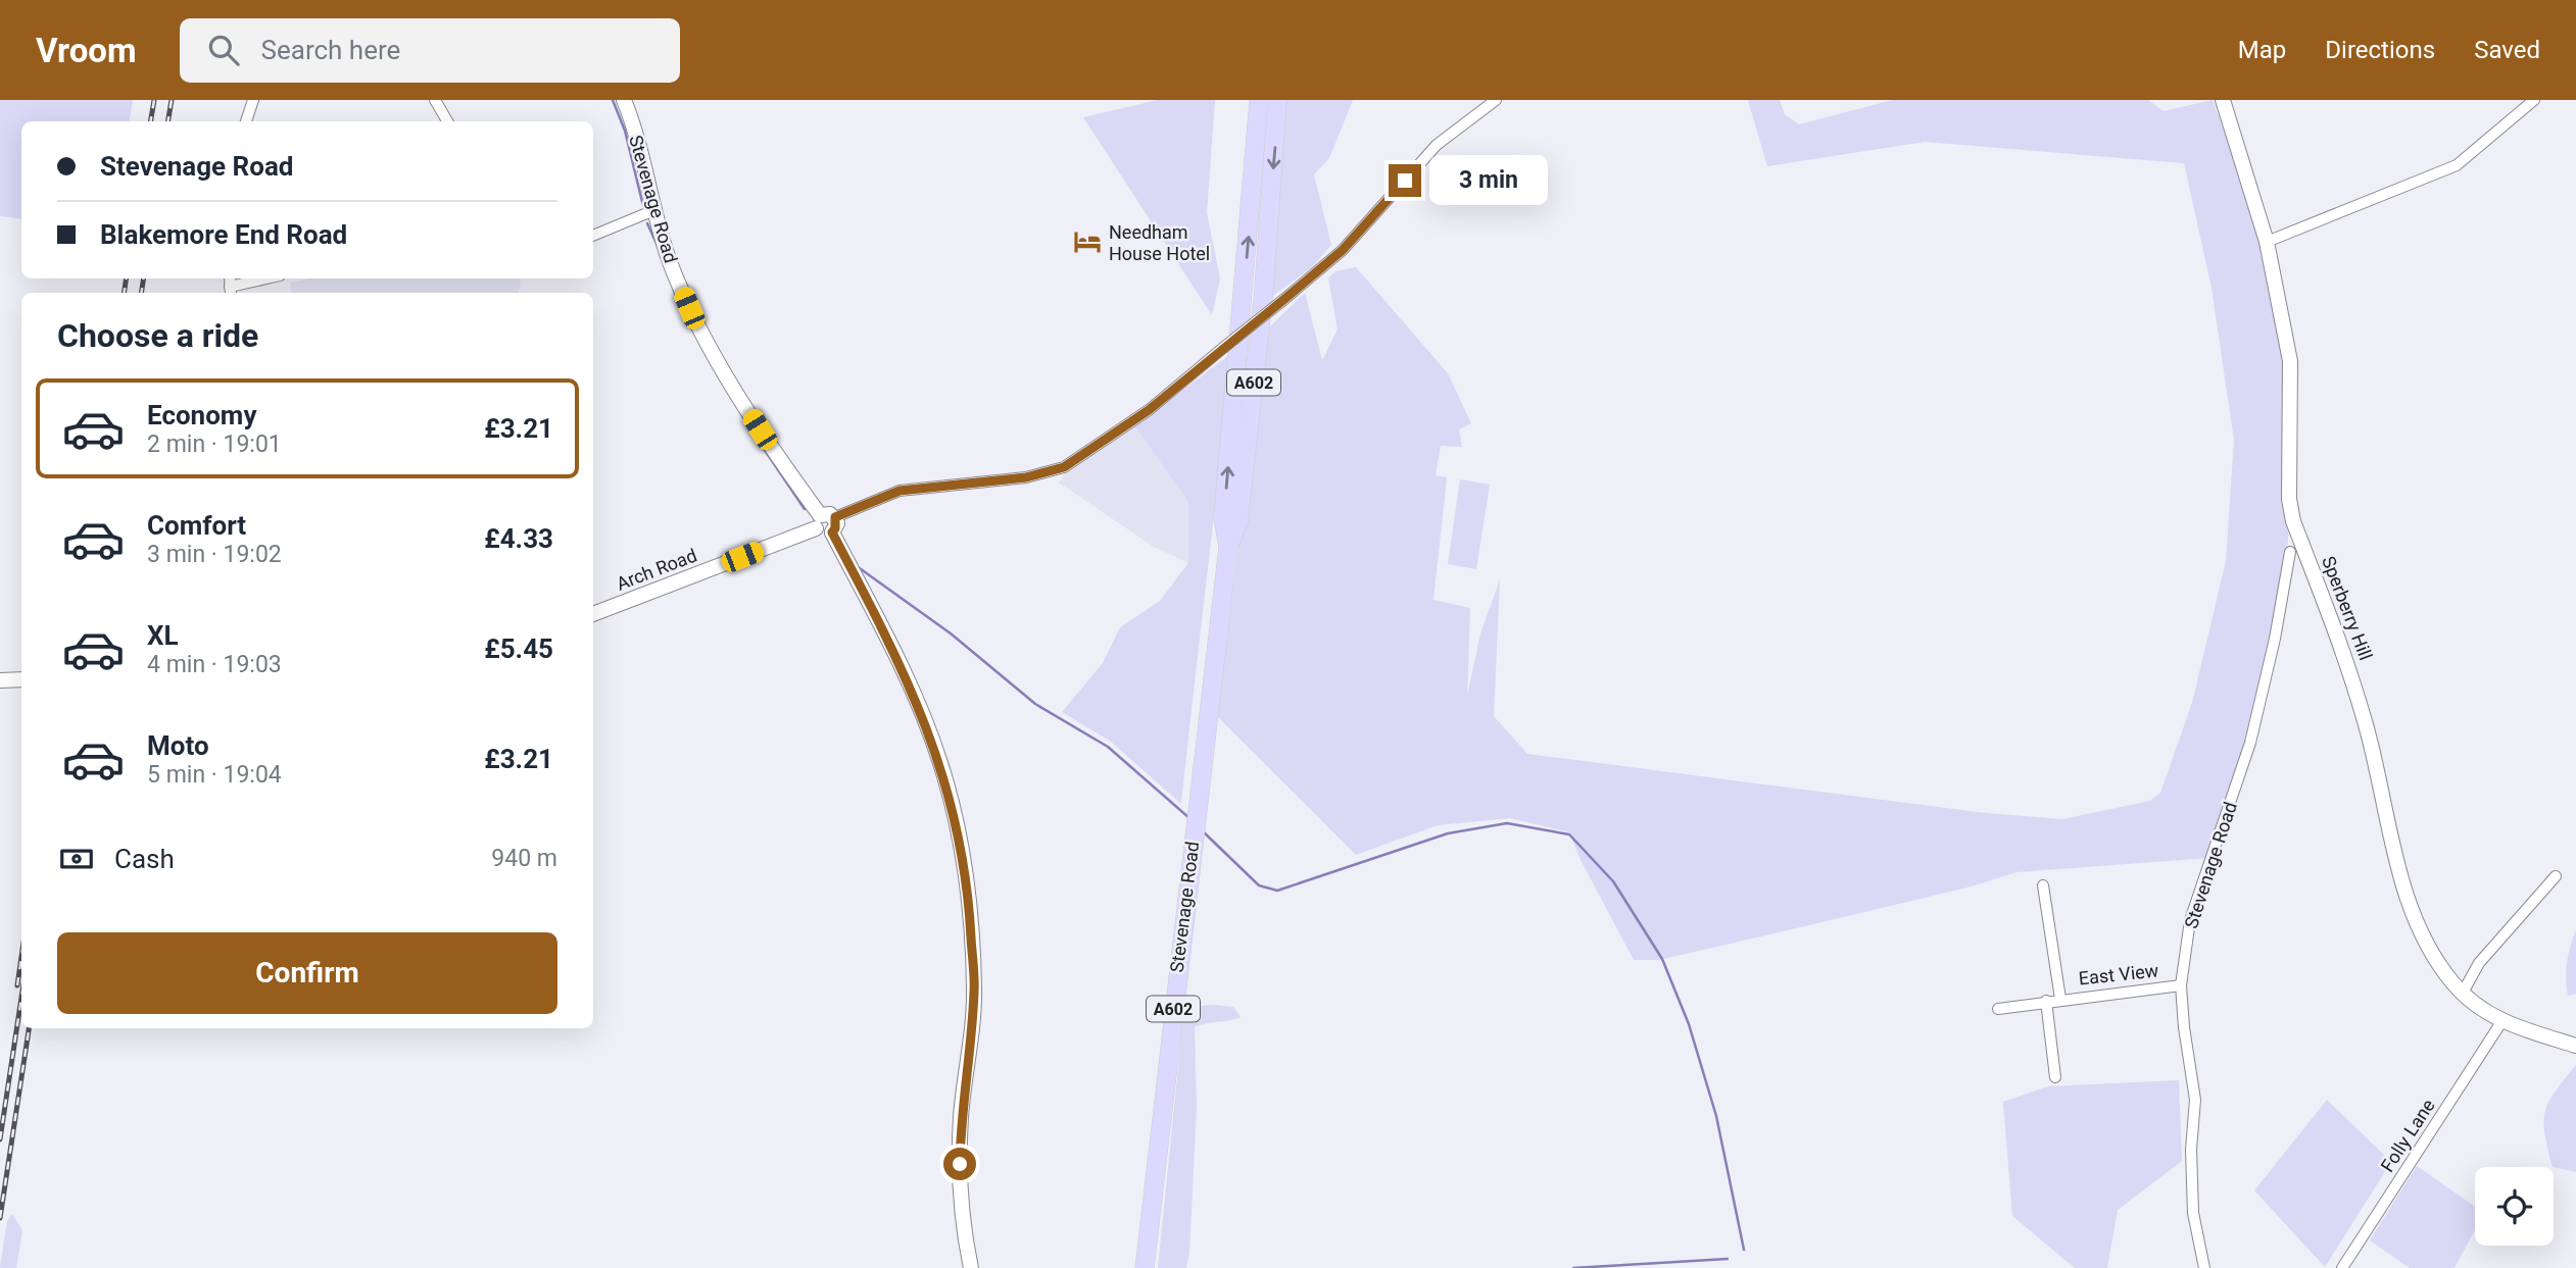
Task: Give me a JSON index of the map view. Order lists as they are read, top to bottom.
{
  "streets": {
    "main road": ["Stevenage Road", "A602"],
    "street": [
      "Arch Road",
      "Sperberry Hill",
      "East View",
      "Folly Lane"
    ]
  },
  "crossings": [
    ["Stevenage Road", "A602"],
    ["Stevenage Road", "Arch Road"],
    ["Stevenage Road", "East View"],
    ["Sperberry Hill", "Folly Lane"]
  ],
  "places": {
    "hotel": ["Needham House Hotel"]
  },
  "page": {
    "header": "Vroom",
    "search": "Search here",
    "nav": ["Map", "Directions", "Saved"],
    "banner": ["Stevenage Road", "Blakemore End Road"],
    "bubble": "3 min",
    "heading": "Choose a ride",
    "list": [
      {
        "name": "Economy",
        "note": "2 min · 19:01",
        "value": "£3.21"
      },
      {
        "name": "Comfort",
        "note": "3 min · 19:02",
        "value": "£4.33"
      },
      {
        "name": "XL",
        "note": "4 min · 19:03",
        "value": "£5.45"
      },
      {
        "name": "Moto",
        "note": "5 min · 19:04",
        "value": "£3.21"
      }
    ],
    "pay": ["Cash", "940 m"],
    "buttons": "Confirm"
  }
}
